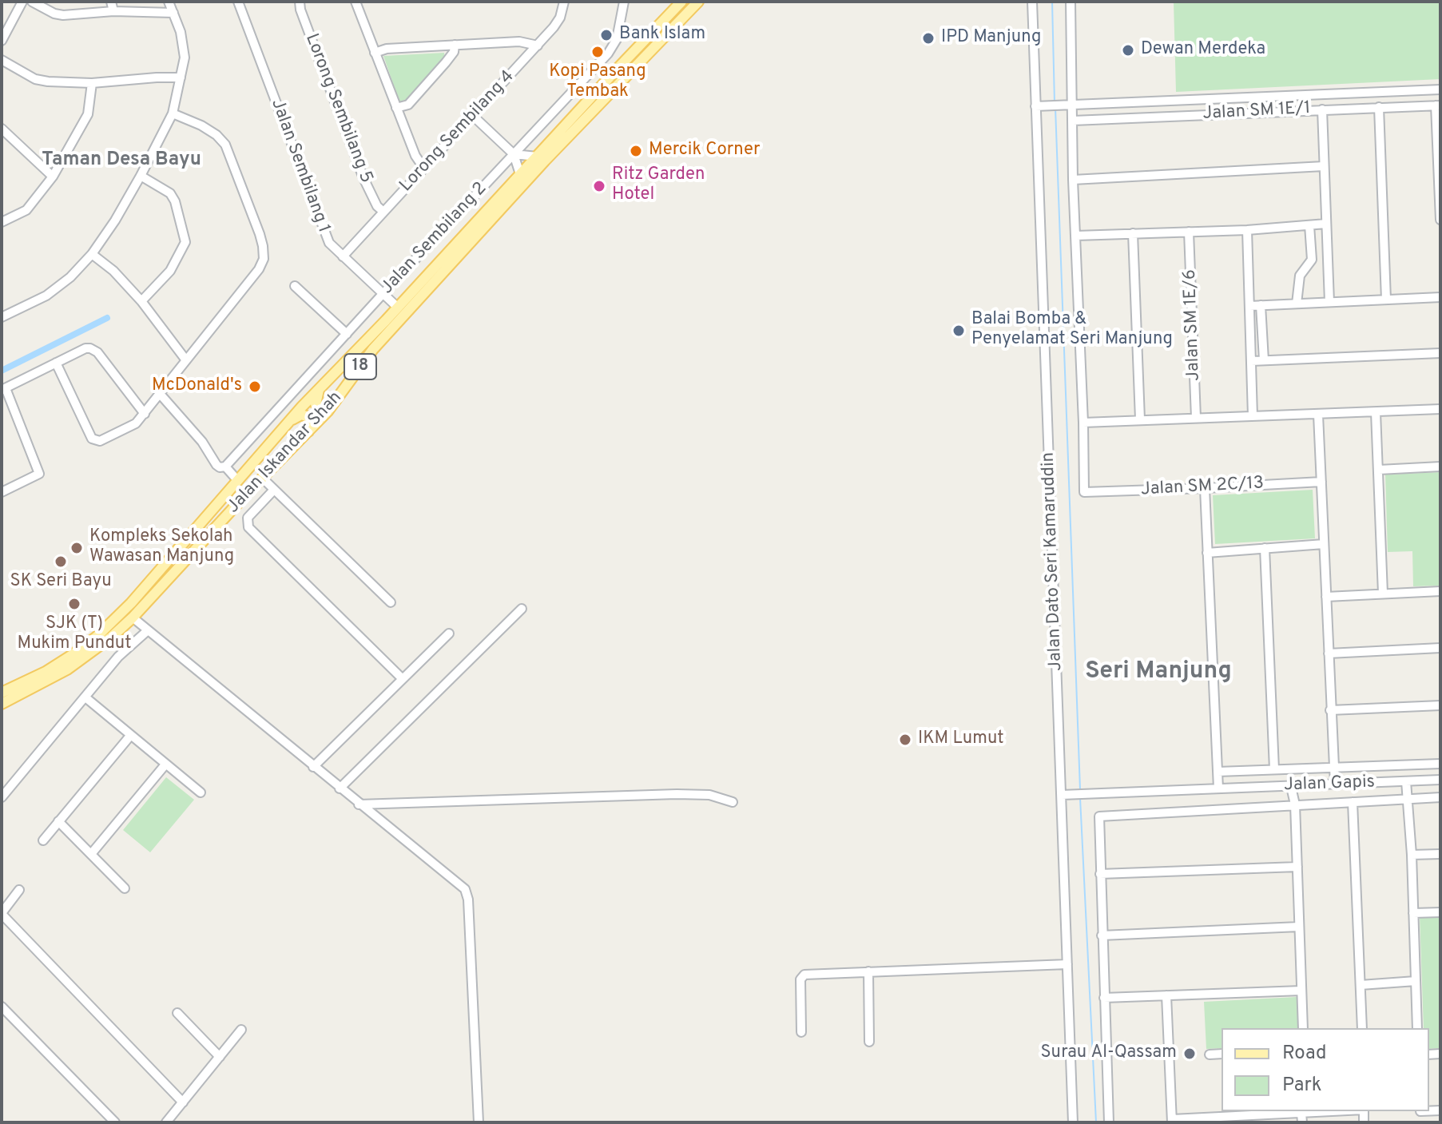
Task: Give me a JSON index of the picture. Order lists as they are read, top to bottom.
{
  "streets": {
    "main road": ["18", "Jalan Iskandar Shah"],
    "street": [
      "Lorong Sembilang 5",
      "Jalan SM 1E/1",
      "Lorong Sembilang 4",
      "Jalan Sembilang 1",
      "Jalan Sembilang 2",
      "Jalan SM 1E/6",
      "Jalan SM 2C/13",
      "Jalan Dato Seri Kamaruddin",
      "Jalan Gapis"
    ]
  },
  "crossings": [
    ["Lorong Sembilang 5", "Lorong Sembilang 4"],
    ["Lorong Sembilang 4", "Jalan Sembilang 1"],
    ["Jalan Sembilang 1", "Jalan Sembilang 2"],
    ["Jalan Sembilang 1", "Jalan Iskandar Shah"],
    ["Jalan Dato Seri Kamaruddin", "Jalan Gapis"]
  ],
  "districts": ["Taman Desa Bayu", "Seri Manjung"],
  "places": [
    "Bank Islam",
    "IPD Manjung",
    "Dewan Merdeka",
    "Kopi Pasang Tembak",
    "Mercik Corner",
    "Ritz Garden Hotel",
    "Balai Bomba & Penyelamat Seri Manjung",
    "McDonald's",
    "Kompleks Sekolah Wawasan Manjung",
    "SK Seri Bayu",
    "SJK (T) Mukim Pundut",
    "IKM Lumut",
    "Surau Al-Qassam"
  ],
  "legend": ["Road", "Park"]
}
